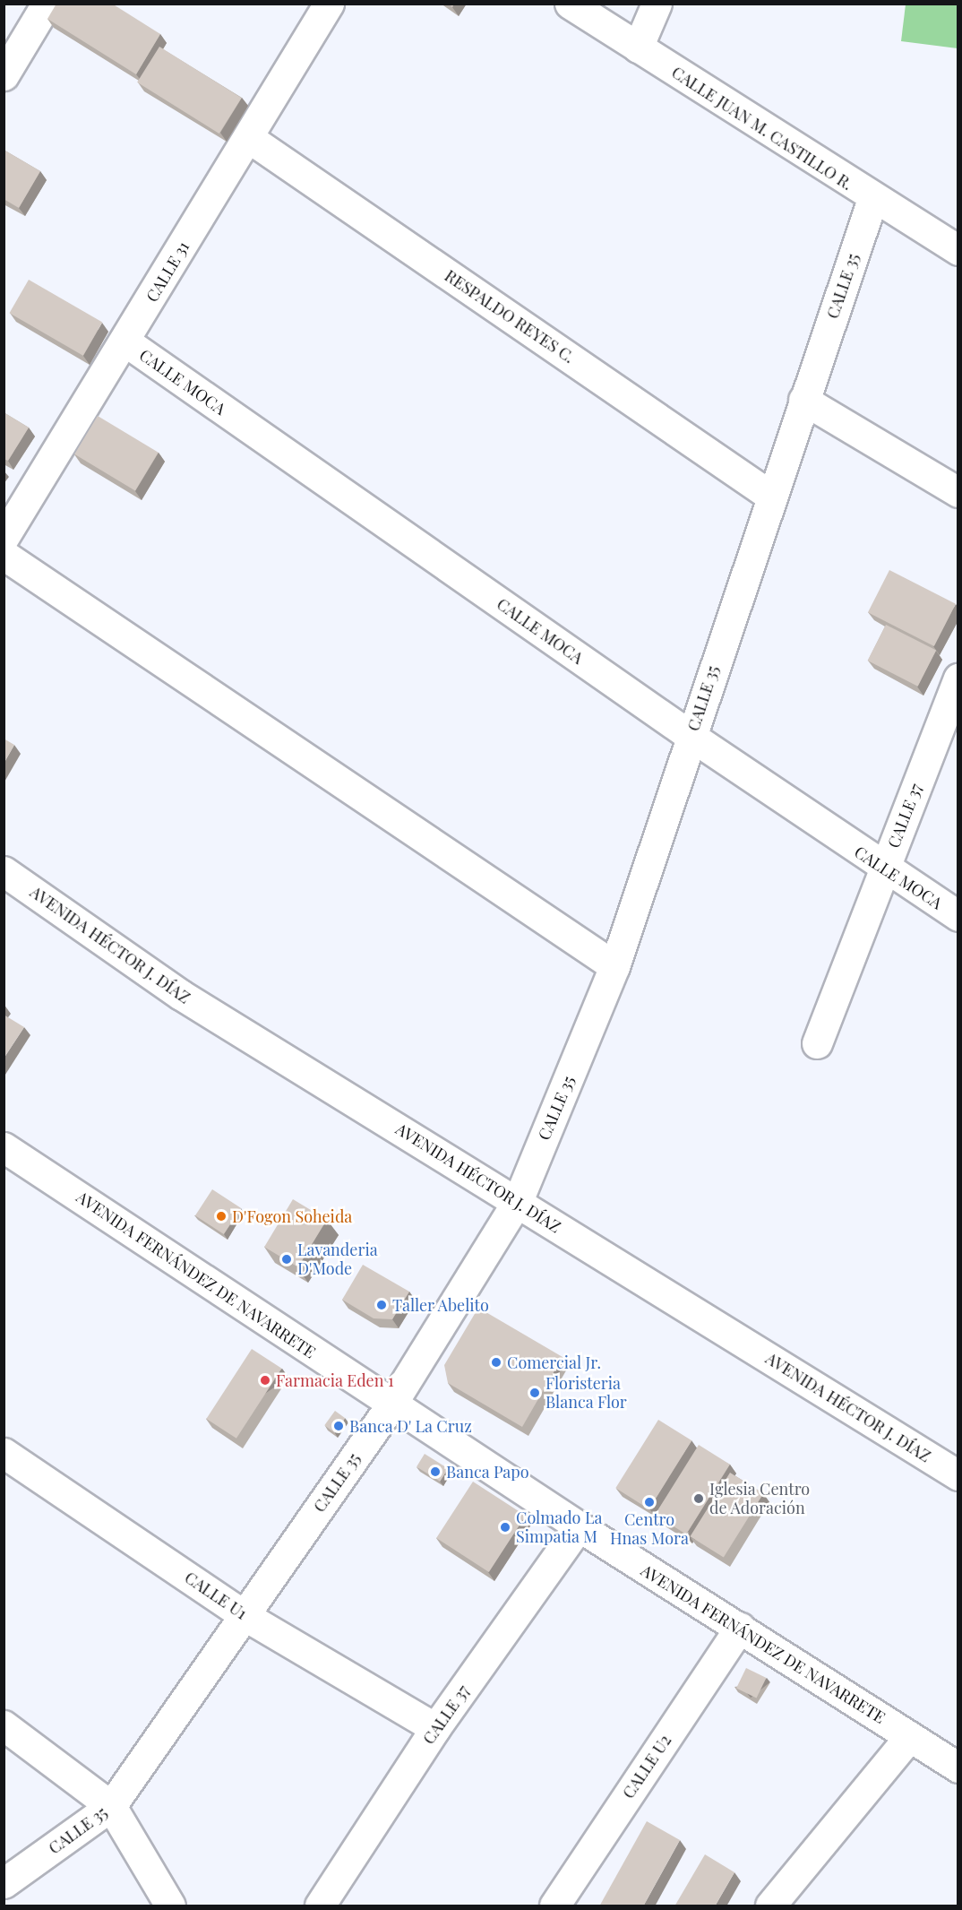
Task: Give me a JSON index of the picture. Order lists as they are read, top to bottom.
{
  "streets": {
    "street": [
      "CALLE JUAN M. CASTILLO R.",
      "CALLE 31",
      "CALLE 35",
      "RESPALDO REYES C.",
      "CALLE MOCA",
      "CALLE 37",
      "AVENIDA HÉCTOR J. DÍAZ",
      "AVENIDA FERNÁNDEZ DE NAVARRETE",
      "CALLE U1",
      "CALLE U2"
    ]
  },
  "crossings": [
    ["CALLE JUAN M. CASTILLO R.", "CALLE 35"],
    ["CALLE 31", "RESPALDO REYES C."],
    ["CALLE 31", "CALLE MOCA"],
    ["CALLE 35", "RESPALDO REYES C."],
    ["CALLE 35", "CALLE MOCA"],
    ["CALLE 35", "AVENIDA HÉCTOR J. DÍAZ"],
    ["CALLE 35", "AVENIDA FERNÁNDEZ DE NAVARRETE"],
    ["CALLE 35", "CALLE U1"],
    ["CALLE MOCA", "CALLE 37"],
    ["CALLE 37", "AVENIDA FERNÁNDEZ DE NAVARRETE"],
    ["CALLE 37", "CALLE U1"],
    ["AVENIDA FERNÁNDEZ DE NAVARRETE", "CALLE U2"]
  ],
  "places": [
    "D'Fogon Soheida",
    "Lavanderia D'Mode",
    "Taller Abelito",
    "Comercial Jr.",
    "Farmacia Eden 1",
    "Floristeria Blanca Flor",
    "Banca D' La Cruz",
    "Banca Papo",
    "Iglesia Centro de Adoración",
    "Centro Hnas Mora",
    "Colmado La Simpatia M"
  ]
}
